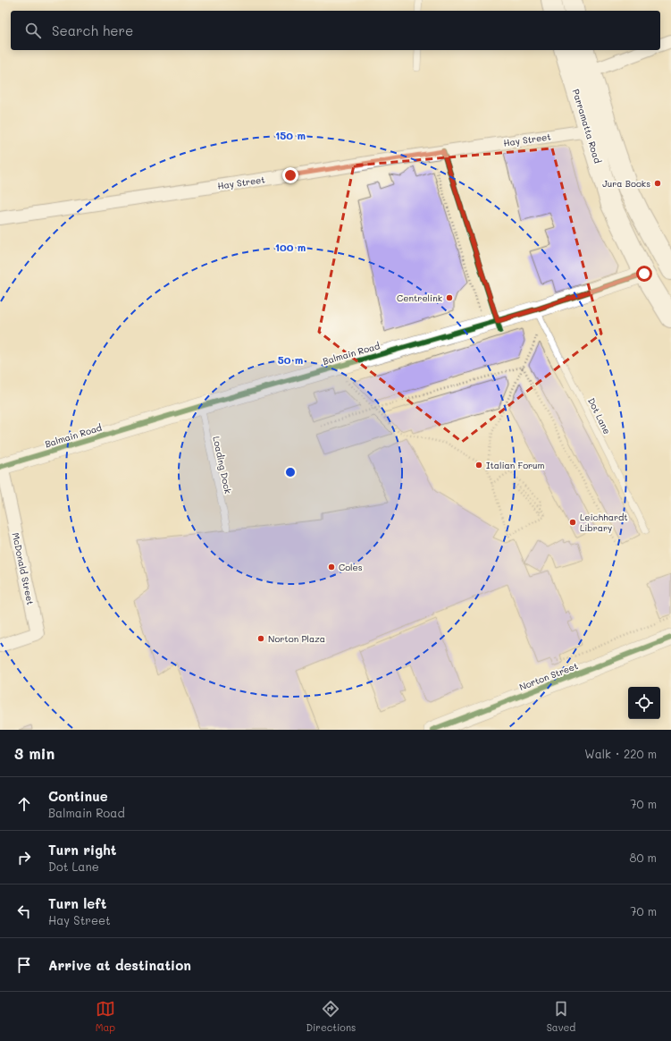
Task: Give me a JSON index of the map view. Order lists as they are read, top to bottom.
{
  "streets": {
    "highway": ["Parramatta Road"],
    "main road": ["Balmain Road", "Norton Street"],
    "street": ["Hay Street", "McDonald Street"],
    "lane": ["Dot Lane", "Loading Dock"]
  },
  "crossings": [
    ["Parramatta Road", "Hay Street"],
    ["Parramatta Road", "Balmain Road"],
    ["Balmain Road", "Dot Lane"],
    ["Balmain Road", "Loading Dock"],
    ["Balmain Road", "McDonald Street"]
  ],
  "places": [
    "Jura Books",
    "Centrelink",
    "Italian Forum",
    "Leichhardt Library",
    "Coles",
    "Norton Plaza"
  ],
  "page": {
    "search": "Search here",
    "heading": ["3 min", "Walk · 220 m"],
    "list": [
      ["Continue", "Balmain Road", "70 m"],
      ["Turn right", "Dot Lane", "80 m"],
      ["Turn left", "Hay Street", "70 m"],
      "Arrive at destination"
    ],
    "nav": ["Map", "Directions", "Saved"]
  },
  "rings": ["150 m", "100 m", "50 m"]
}
